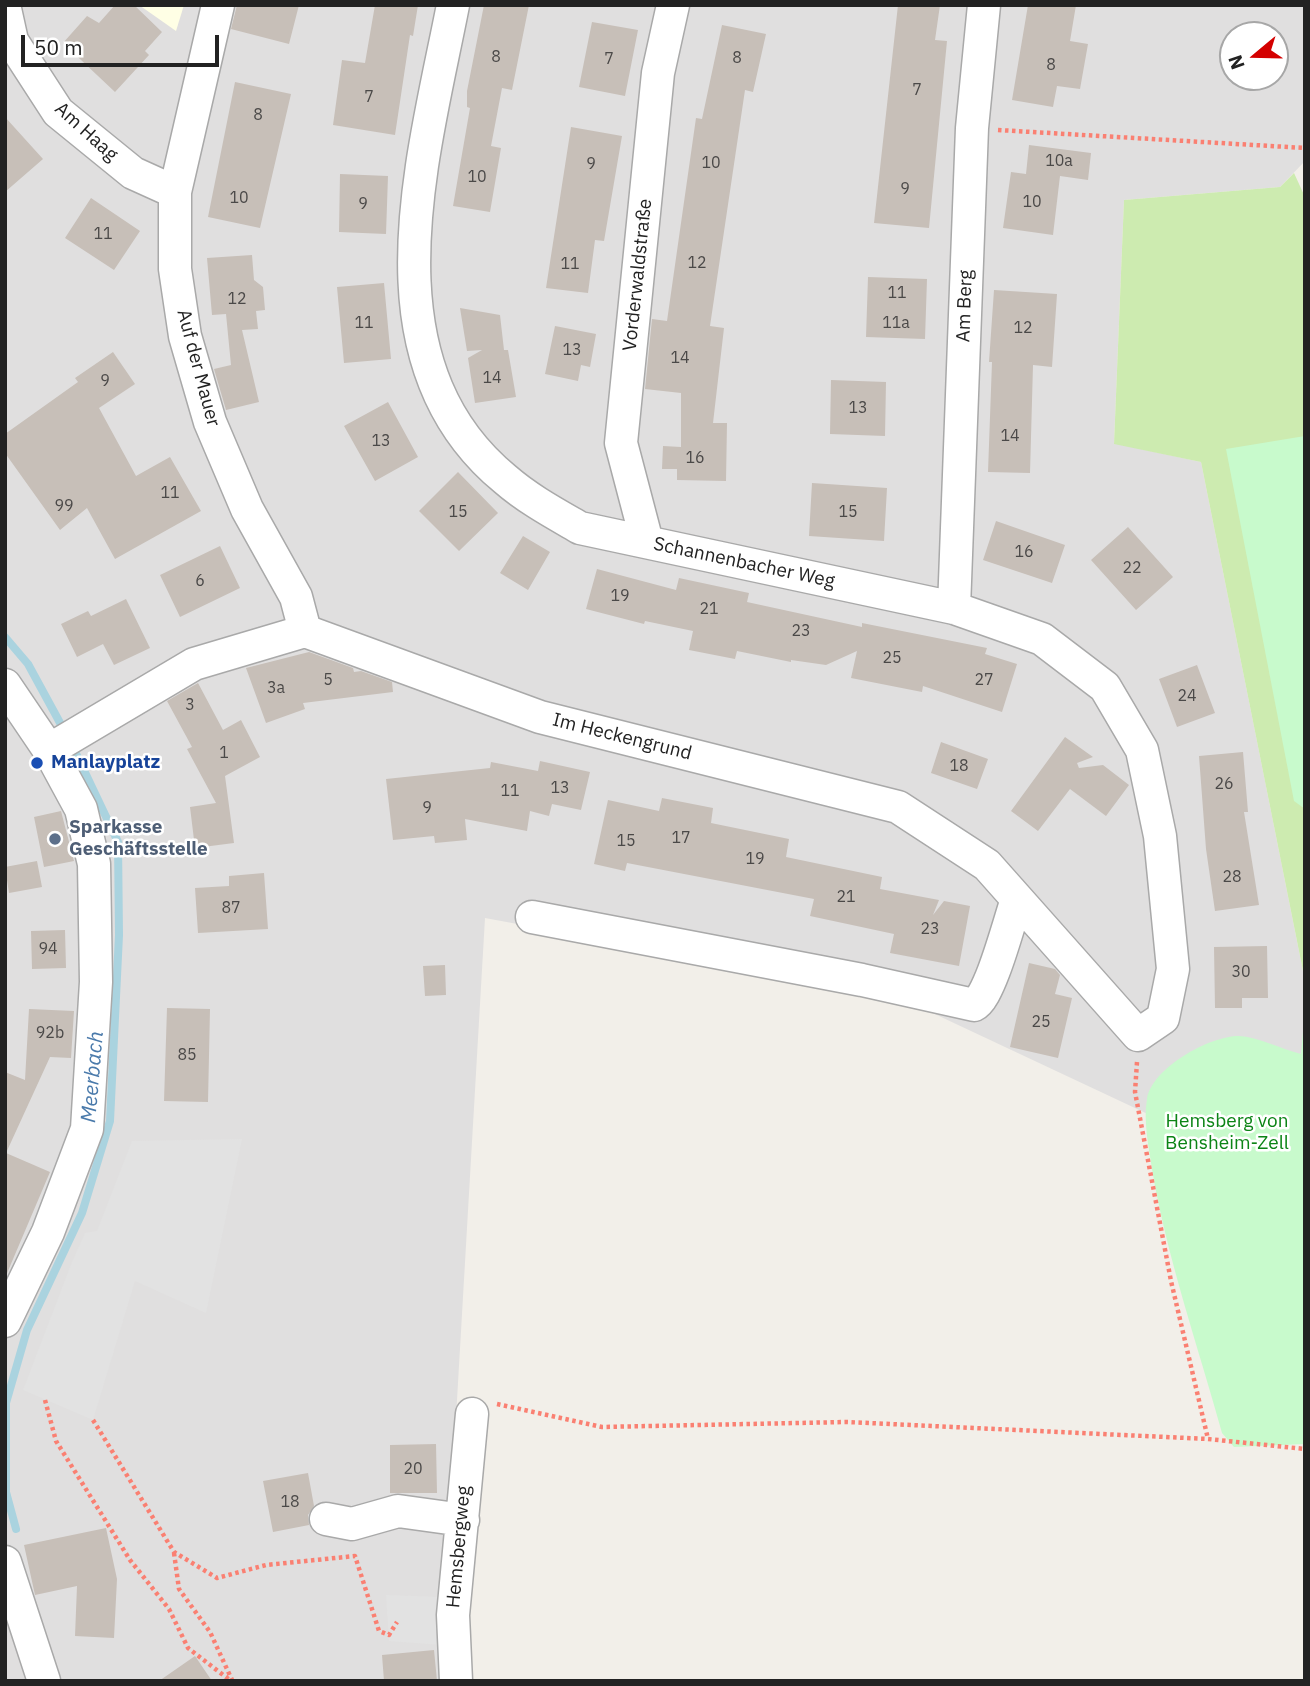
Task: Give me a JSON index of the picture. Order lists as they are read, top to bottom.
{
  "streets": {
    "street": [
      "Am Haag",
      "Vorderwaldstraße",
      "Am Berg",
      "Auf der Mauer",
      "Schannenbacher Weg",
      "Im Heckengrund",
      "Hemsbergweg"
    ]
  },
  "crossings": [
    ["Am Haag", "Auf der Mauer"],
    ["Vorderwaldstraße", "Schannenbacher Weg"],
    ["Am Berg", "Schannenbacher Weg"],
    ["Auf der Mauer", "Im Heckengrund"],
    ["Schannenbacher Weg", "Im Heckengrund"]
  ],
  "water": ["Meerbach"],
  "parks": ["Hemsberg von Bensheim-Zell"],
  "places": ["Manlayplatz", "Sparkasse Geschäftsstelle"],
  "house_numbers": [
    "8",
    "8",
    "7",
    "8",
    "7",
    "7",
    "8",
    "10a",
    "10",
    "9",
    "10",
    "9",
    "10",
    "10",
    "9",
    "11",
    "12",
    "11",
    "11",
    "12",
    "11",
    "11a",
    "12",
    "13",
    "14",
    "14",
    "9",
    "13",
    "14",
    "13",
    "16",
    "11",
    "99",
    "15",
    "15",
    "16",
    "22",
    "6",
    "19",
    "21",
    "23",
    "25",
    "5",
    "27",
    "3a",
    "24",
    "3",
    "1",
    "18",
    "26",
    "13",
    "11",
    "9",
    "17",
    "15",
    "19",
    "28",
    "21",
    "87",
    "23",
    "94",
    "30",
    "25",
    "92b",
    "85",
    "20",
    "18"
  ],
  "scale_bar": "50 m",
  "north": "left"
}
